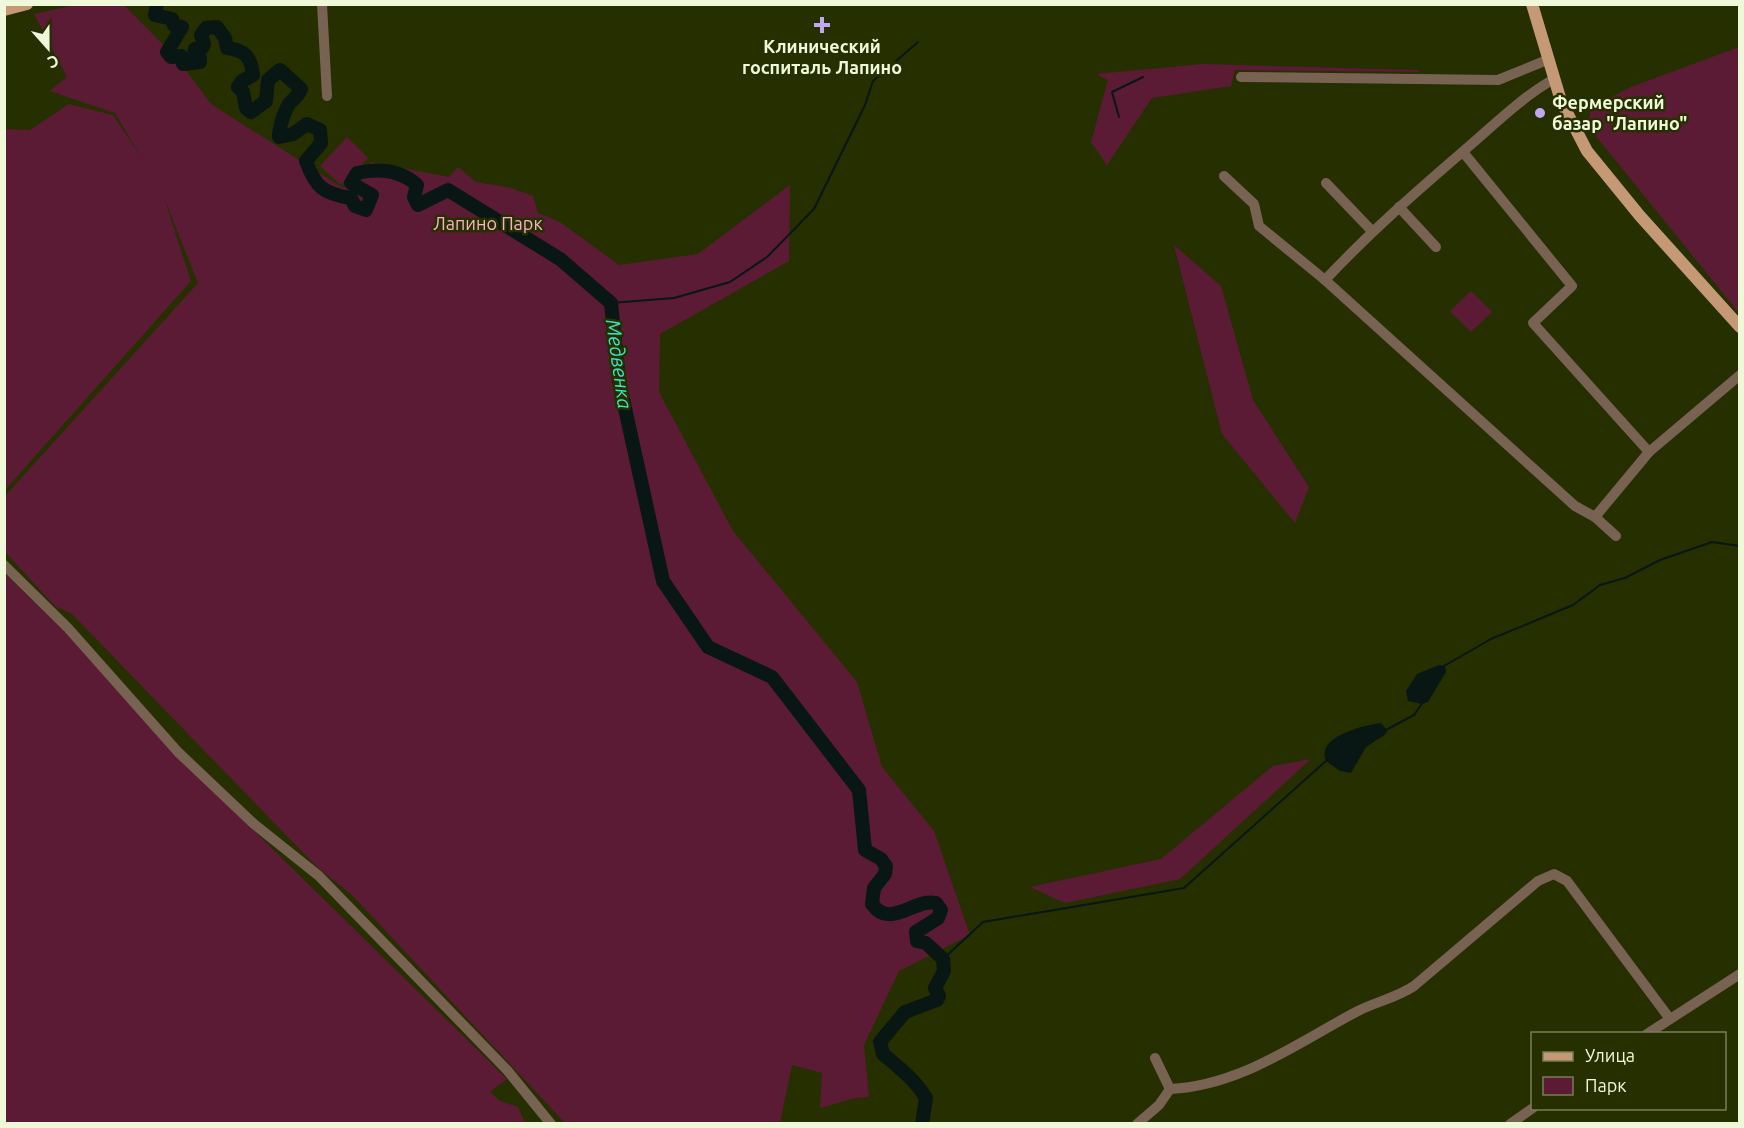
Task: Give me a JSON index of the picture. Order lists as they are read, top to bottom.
{
  "water": ["Медвенка"],
  "parks": ["Лапино Парк"],
  "places": {
    "health": ["Клинический госпиталь Лапино"],
    "other": ["Фермерский базар \"Лапино\""]
  },
  "legend": ["Улица", "Парк"],
  "north": "bottom"
}
